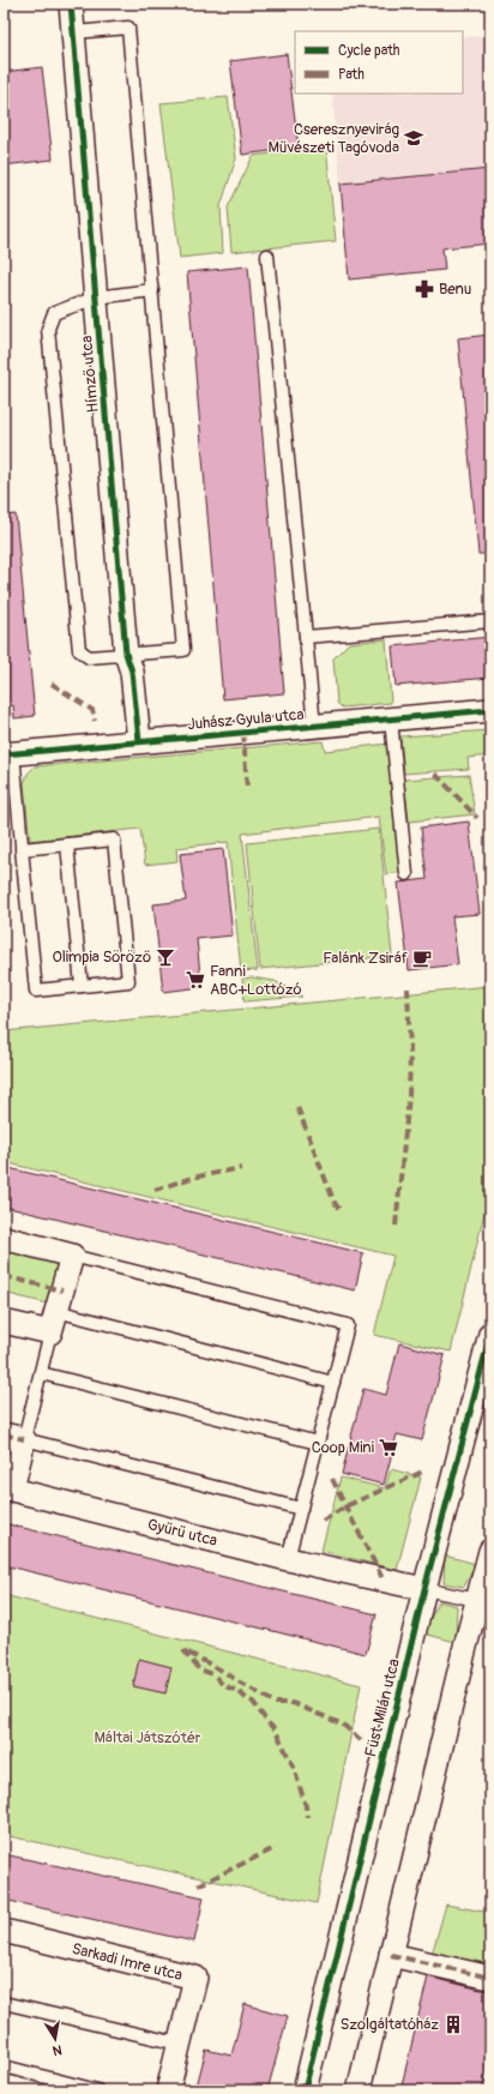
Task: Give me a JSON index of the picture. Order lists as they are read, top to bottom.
{
  "streets": {
    "street": [
      "Hímző utca",
      "Juhász Gyula utca",
      "Gyűrű utca",
      "Füst Milán utca",
      "Sarkadi Imre utca"
    ]
  },
  "crossings": [
    ["Hímző utca", "Juhász Gyula utca"],
    ["Gyűrű utca", "Füst Milán utca"]
  ],
  "parks": ["Máltai Játszótér"],
  "places": {
    "school or university": ["Cseresznyevirág Művészeti Tagóvoda"],
    "pharmacy": ["Benu"],
    "bar": ["Olimpia Söröző"],
    "cafe": ["Falánk Zsiráf"],
    "supermarket": ["Fanni ABC+Lottózó", "Coop Mini"],
    "building": ["Szolgáltatóház"]
  },
  "legend": ["Cycle path", "Path"],
  "north": "bottom"
}
